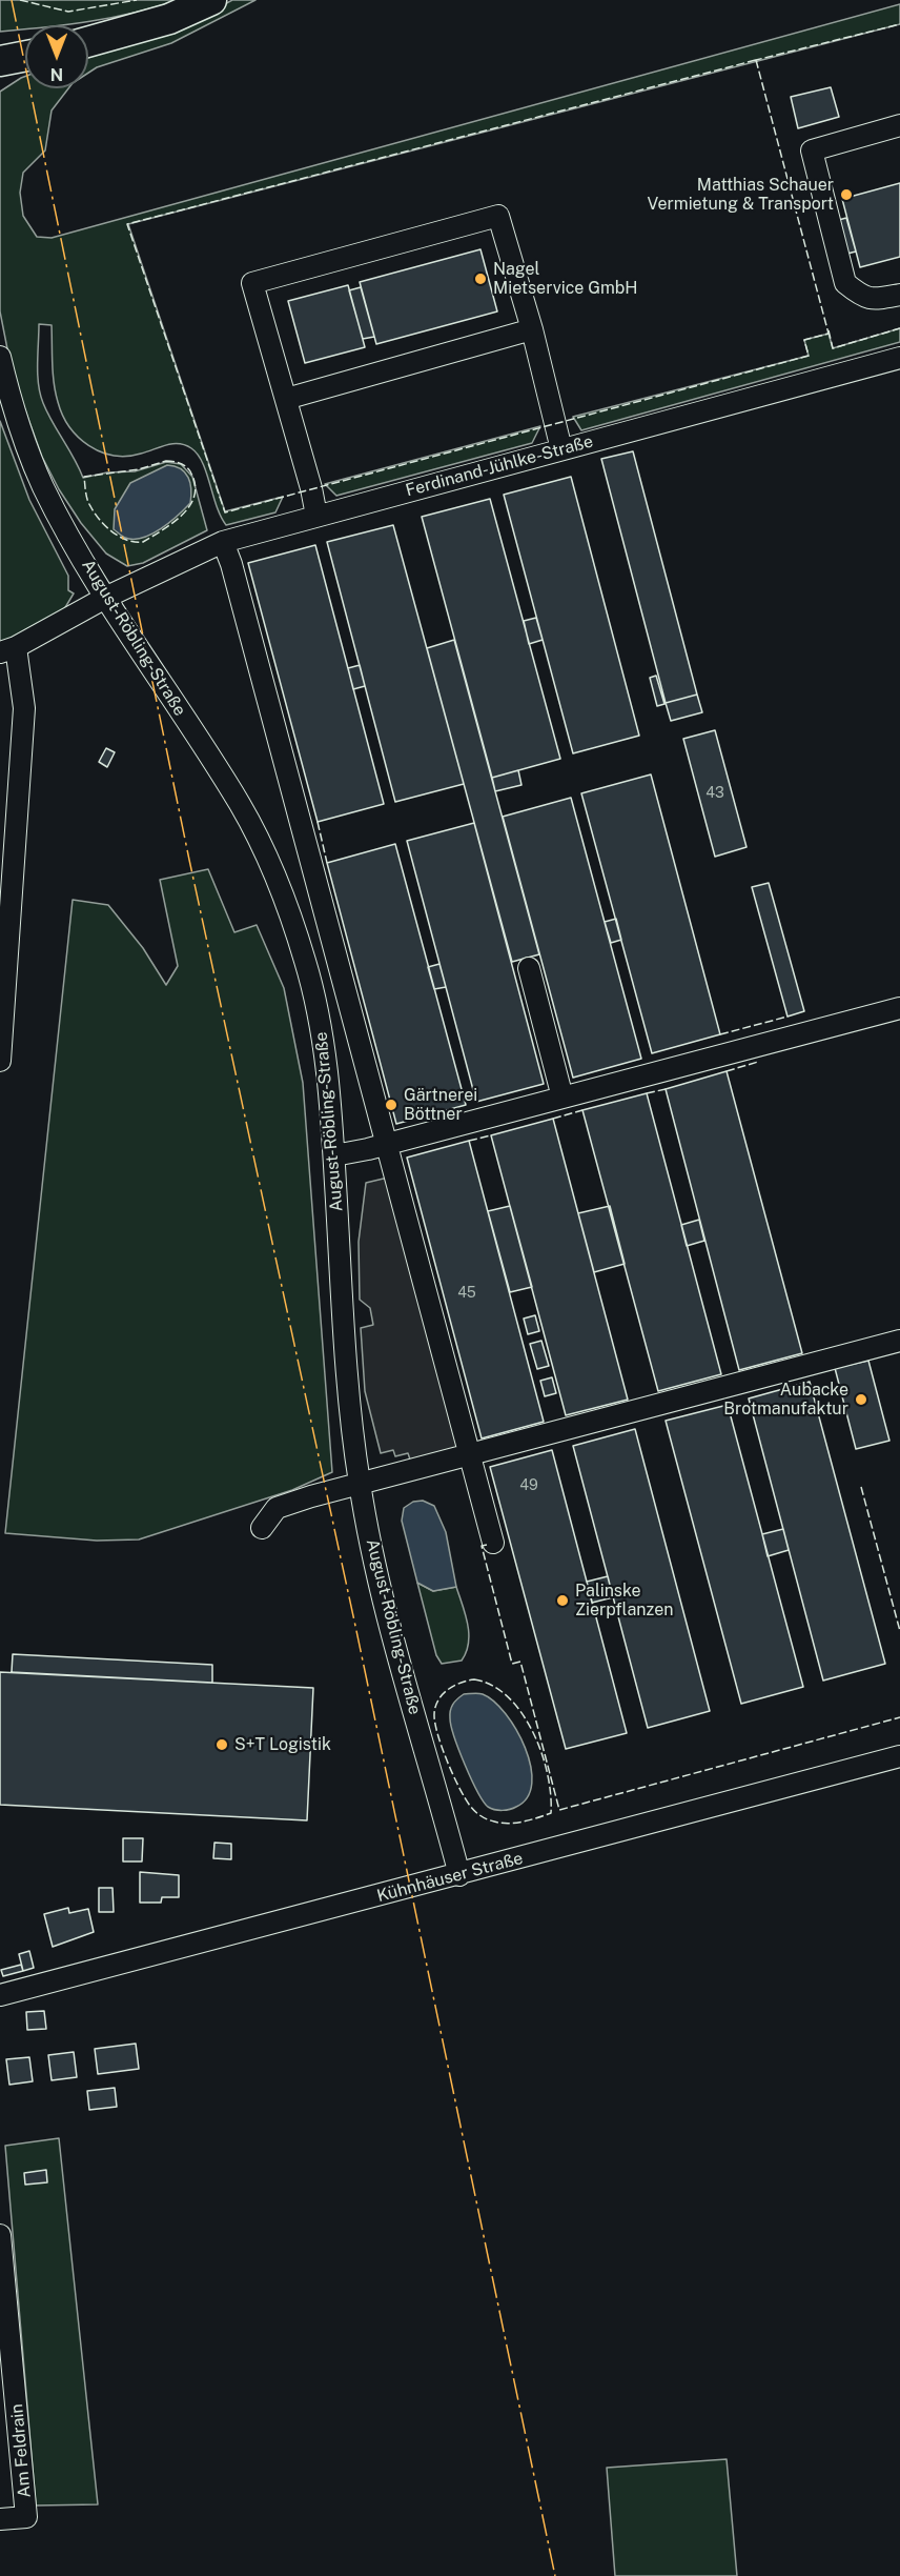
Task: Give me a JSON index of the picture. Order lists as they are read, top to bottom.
{
  "streets": {
    "street": [
      "Ferdinand-Jühlke-Straße",
      "August-Röbling-Straße",
      "Kühnhäuser Straße",
      "Am Feldrain"
    ]
  },
  "crossings": [
    ["Ferdinand-Jühlke-Straße", "August-Röbling-Straße"],
    ["August-Röbling-Straße", "Kühnhäuser Straße"]
  ],
  "places": [
    "Matthias Schauer Vermietung & Transport",
    "Nagel Mietservice GmbH",
    "Gärtnerei Böttner",
    "Aubacke Brotmanufaktur",
    "Palinske Zierpflanzen",
    "S+T Logistik"
  ],
  "house_numbers": ["43", "45", "49"],
  "north": "bottom"
}
